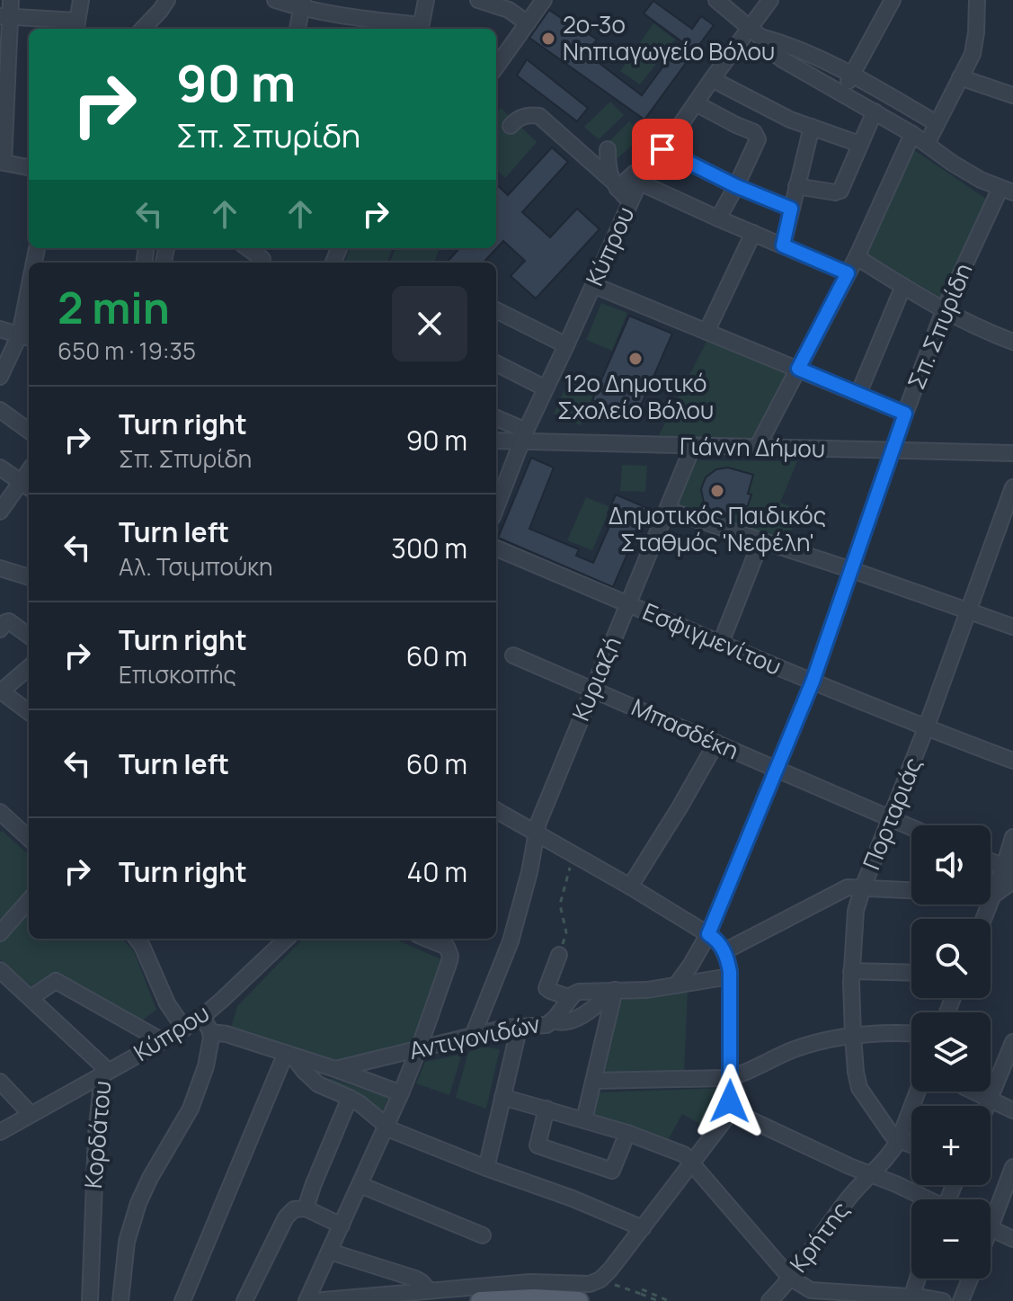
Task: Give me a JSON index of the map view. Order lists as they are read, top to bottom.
{
  "streets": {
    "street": [
      "Κύπρου",
      "Σπ. Σπυρίδη",
      "Γιάννη Δήμου",
      "Εσφιγμενίτου",
      "Κυριαζή",
      "Μπασδέκη",
      "Πορταριάς",
      "Αντιγονιδών",
      "Κορδάτου",
      "Κρήτης"
    ]
  },
  "crossings": [
    ["Κύπρου", "Γιάννη Δήμου"],
    ["Κύπρου", "Κορδάτου"],
    ["Σπ. Σπυρίδη", "Γιάννη Δήμου"],
    ["Σπ. Σπυρίδη", "Εσφιγμενίτου"],
    ["Σπ. Σπυρίδη", "Μπασδέκη"],
    ["Γιάννη Δήμου", "Κυριαζή"],
    ["Εσφιγμενίτου", "Κυριαζή"],
    ["Εσφιγμενίτου", "Πορταριάς"],
    ["Κυριαζή", "Μπασδέκη"],
    ["Κυριαζή", "Αντιγονιδών"],
    ["Μπασδέκη", "Πορταριάς"],
    ["Πορταριάς", "Κρήτης"]
  ],
  "places": ["2ο-3ο Νηπιαγωγείο Βόλου", "12ο Δημοτικό Σχολείο Βόλου", "Δημοτικός Παιδικός Σταθμός 'Νεφέλη'"],
  "page": {
    "turn": ["90 m", "Σπ. Σπυρίδη"],
    "heading": ["2 min", "650 m · 19:35"],
    "list": [
      {
        "name": "Turn right",
        "note": "Σπ. Σπυρίδη",
        "value": "90 m"
      },
      {
        "name": "Turn left",
        "note": "Αλ. Τσιμπούκη",
        "value": "300 m"
      },
      {
        "name": "Turn right",
        "note": "Επισκοπής",
        "value": "60 m"
      },
      {
        "name": "Turn left",
        "value": "60 m"
      },
      {
        "name": "Turn right",
        "value": "40 m"
      }
    ],
    "map_buttons": ["+", "−"]
  }
}
